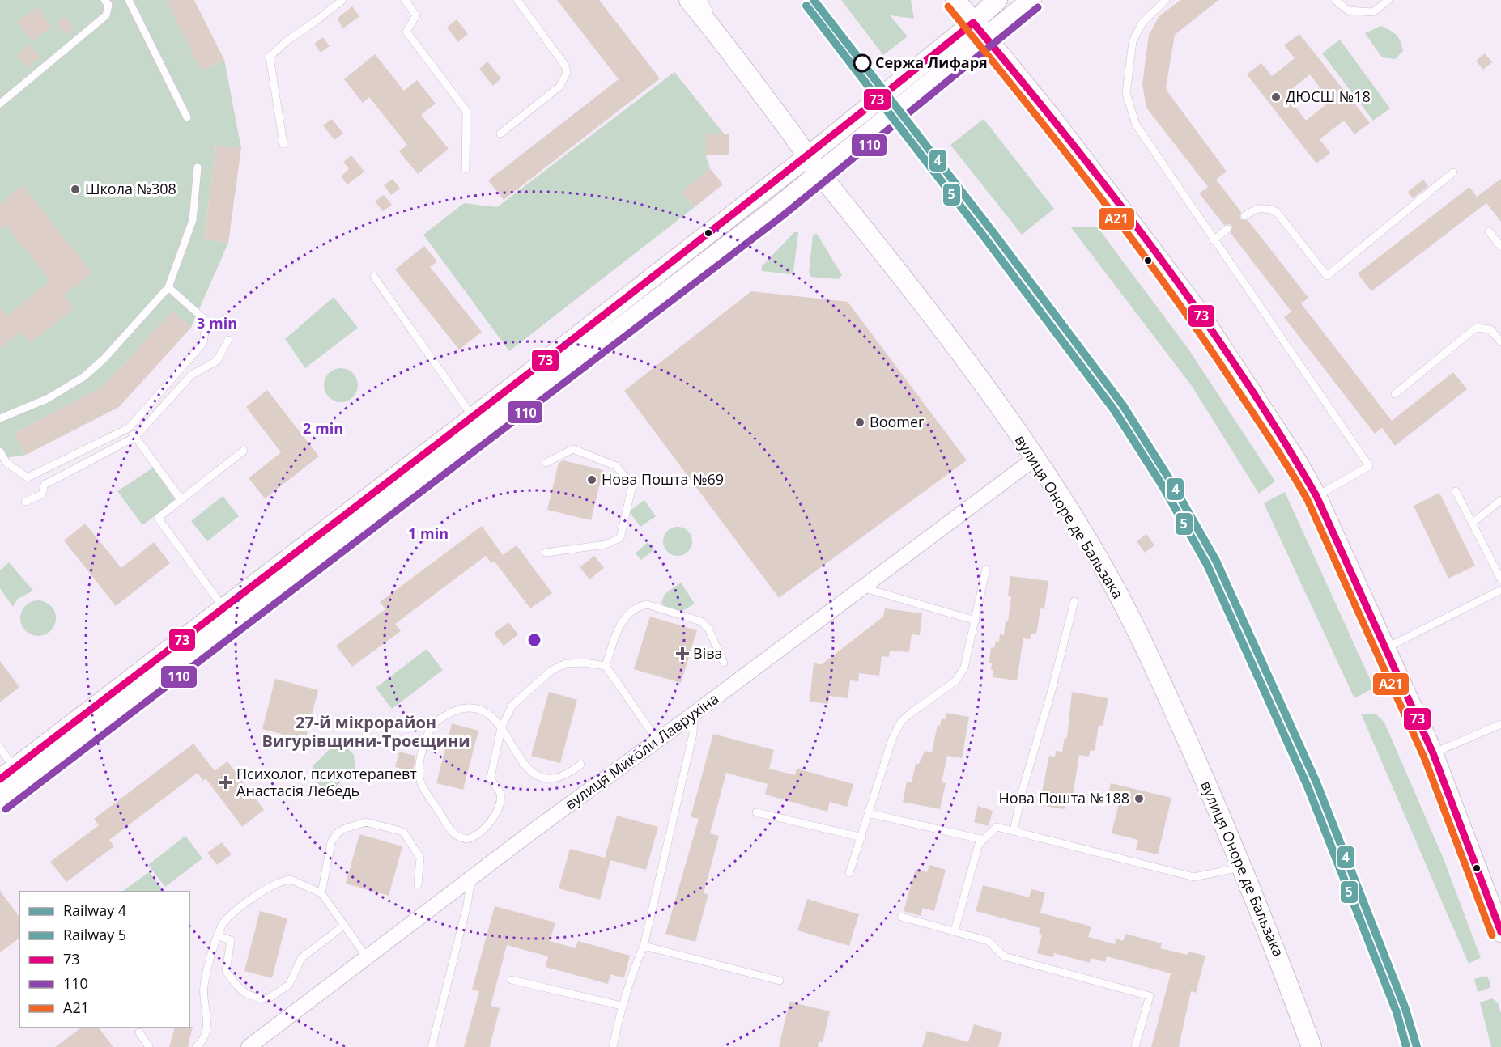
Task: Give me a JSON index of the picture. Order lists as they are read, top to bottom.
{
  "streets": {
    "street": ["вулиця Оноре де Бальзака", "вулиця Миколи Лаврухіна"]
  },
  "crossings": [
    ["вулиця Оноре де Бальзака", "вулиця Миколи Лаврухіна"]
  ],
  "districts": ["27-й мікрорайон Вигурівщини-Троєщини"],
  "places": {
    "other": [
      "Сержа Лифаря",
      "ДЮСШ №18",
      "Школа №308",
      "Boomer",
      "Нова Пошта №69",
      "Нова Пошта №188"
    ],
    "health": ["Віва", "Психолог, психотерапевт Анастасія Лебедь"]
  },
  "lines": [
    "rail line 4",
    "rail line 5",
    "transit line А21",
    "transit line 110",
    "transit line 73"
  ],
  "legend": [
    "Railway 4",
    "Railway 5",
    "73",
    "110",
    "А21"
  ],
  "rings": ["3 min", "2 min", "1 min"]
}
